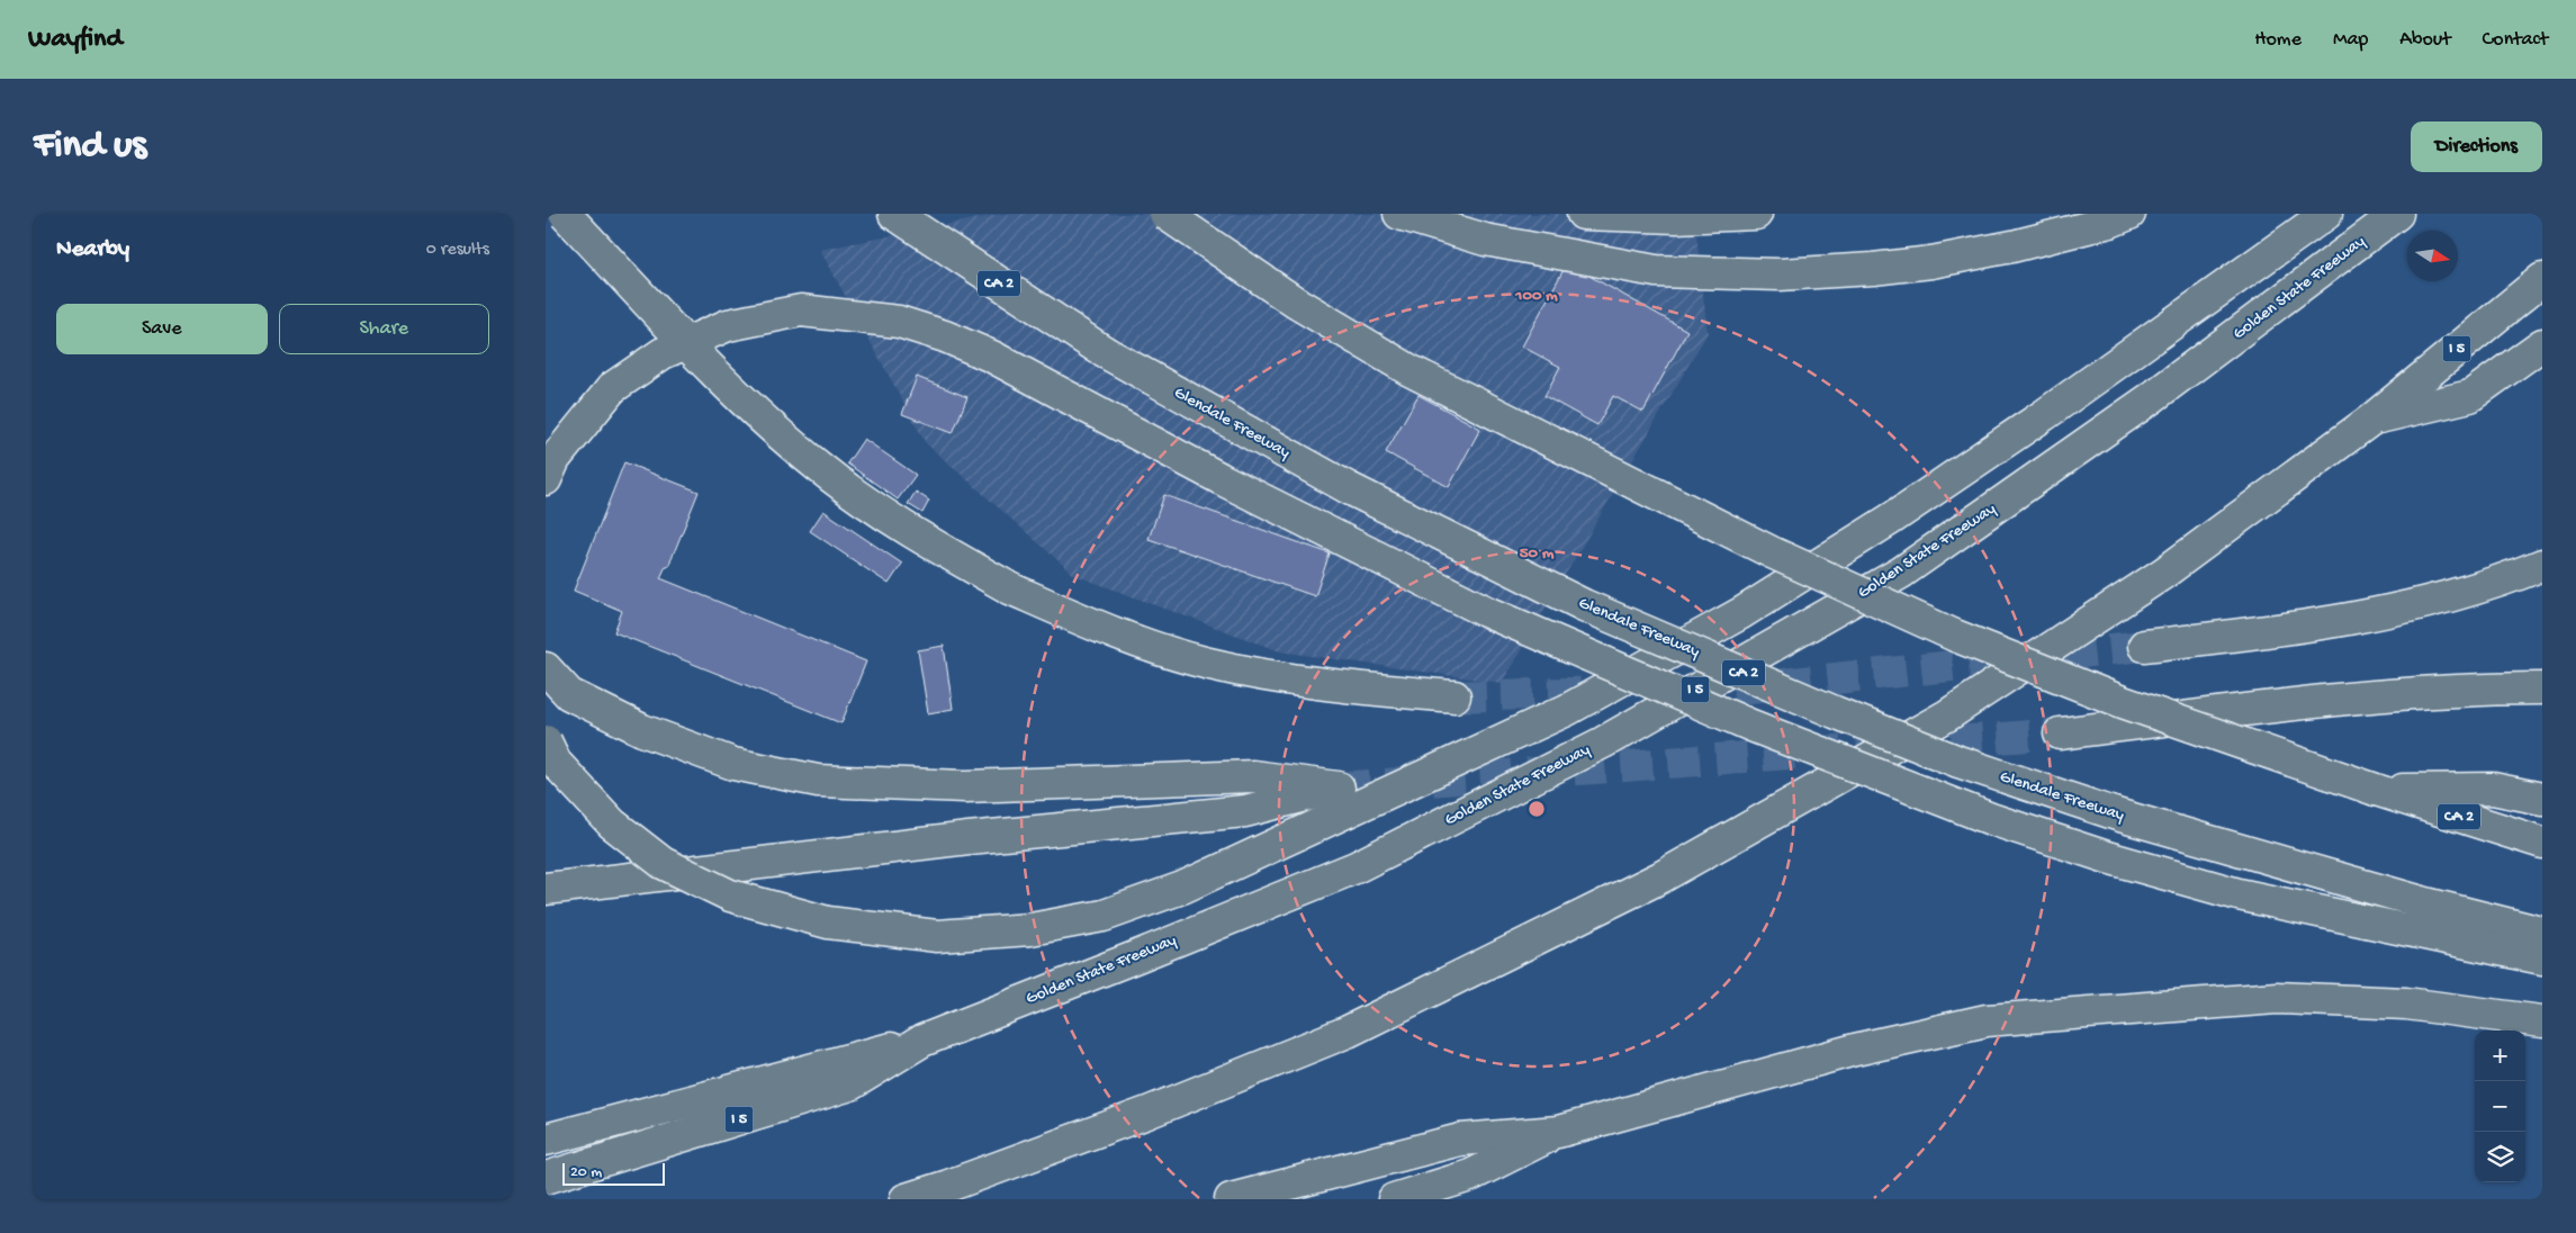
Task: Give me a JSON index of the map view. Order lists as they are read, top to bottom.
{
  "streets": {
    "highway": [
      "CA 2",
      "Golden State Freeway",
      "I 5",
      "Glendale Freeway"
    ]
  },
  "scale_bar": "20 m",
  "north": "right",
  "page": {
    "header": "Wayfind",
    "nav": [
      "Home",
      "Map",
      "About",
      "Contact"
    ],
    "buttons": [
      "Directions",
      ["Save", "Share"]
    ],
    "title": "Find us",
    "heading": ["Nearby", "0 results"],
    "map_buttons": ["+", "−"],
    "scale": "20 m"
  },
  "rings": ["100 m", "50 m"]
}
